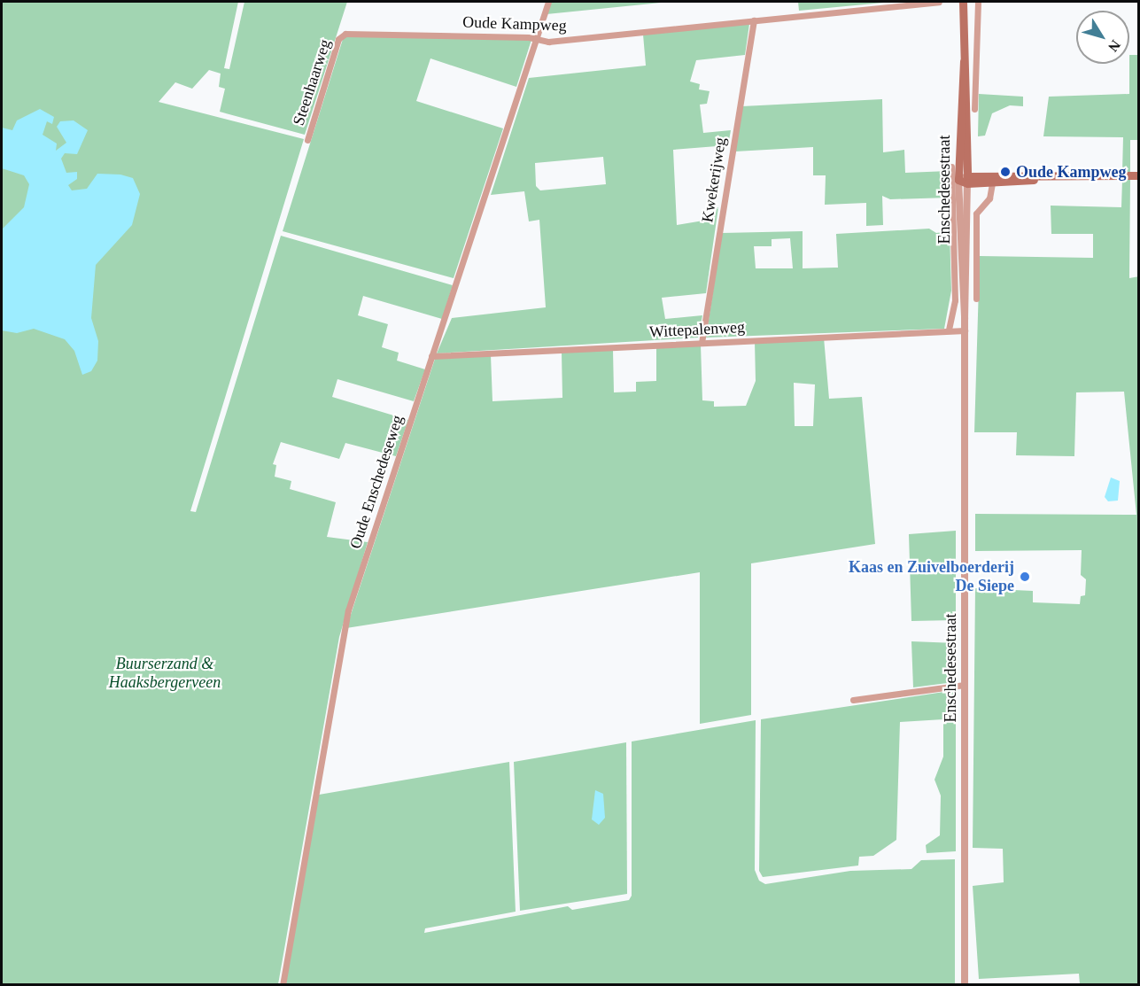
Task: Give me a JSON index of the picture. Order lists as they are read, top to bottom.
{
  "streets": {
    "main road": ["Enschedesestraat"],
    "street": [
      "Oude Kampweg",
      "Steenhaarweg",
      "Kwekerijweg",
      "Wittepalenweg",
      "Oude Enschedeseweg"
    ]
  },
  "crossings": [
    ["Oude Kampweg", "Steenhaarweg"],
    ["Oude Kampweg", "Kwekerijweg"],
    ["Oude Kampweg", "Oude Enschedeseweg"],
    ["Kwekerijweg", "Wittepalenweg"],
    ["Enschedesestraat", "Wittepalenweg"],
    ["Wittepalenweg", "Oude Enschedeseweg"]
  ],
  "parks": ["Buurserzand & Haaksbergerveen"],
  "places": ["Oude Kampweg", "Kaas en Zuivelboerderij De Siepe"],
  "north": "bottom right"
}
